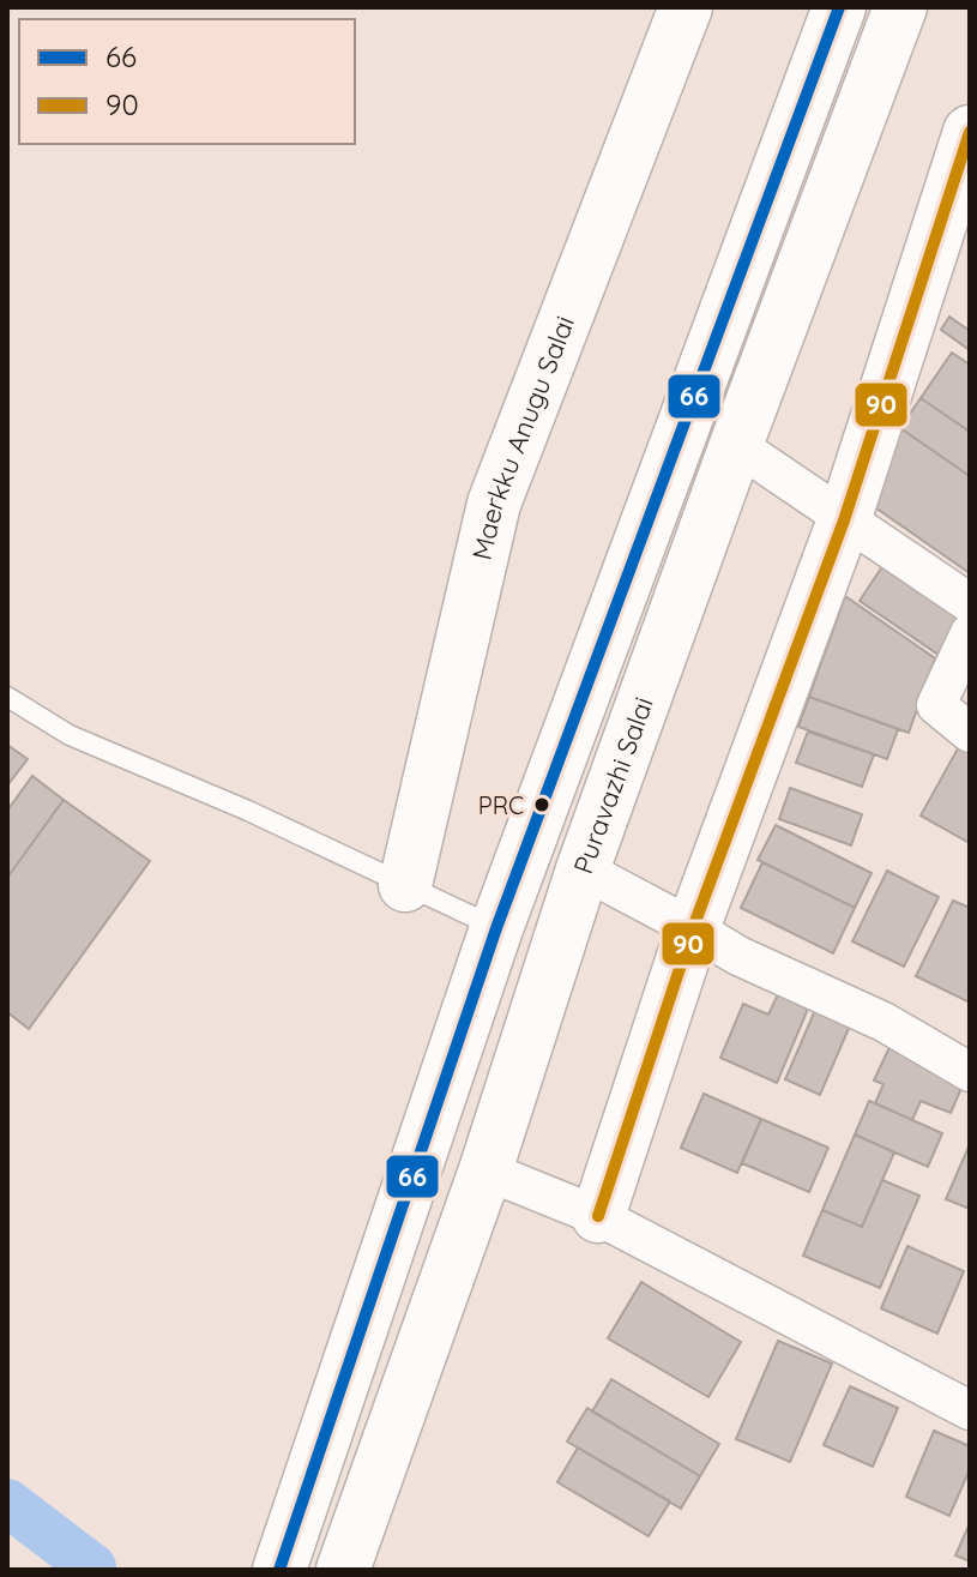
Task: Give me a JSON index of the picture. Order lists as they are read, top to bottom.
{
  "streets": {
    "main road": ["Maerkku Anugu Salai", "Puravazhi Salai"]
  },
  "places": ["PRC"],
  "lines": ["transit line 66", "transit line 90"],
  "legend": ["66", "90"]
}
